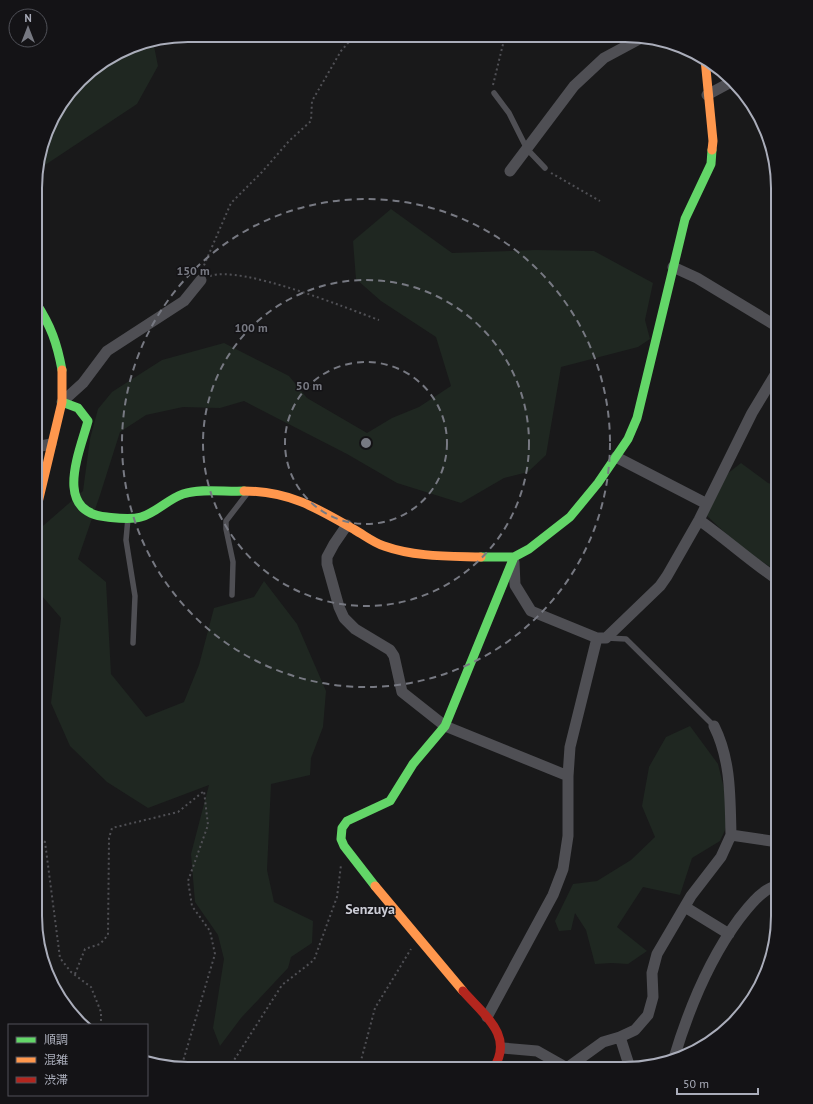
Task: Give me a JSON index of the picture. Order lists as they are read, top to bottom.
{
  "districts": ["Senzuya"],
  "legend": ["順調", "混雑", "渋滞"],
  "scale_bar": "50 m",
  "north": "top",
  "rings": ["150 m", "100 m", "50 m"]
}
